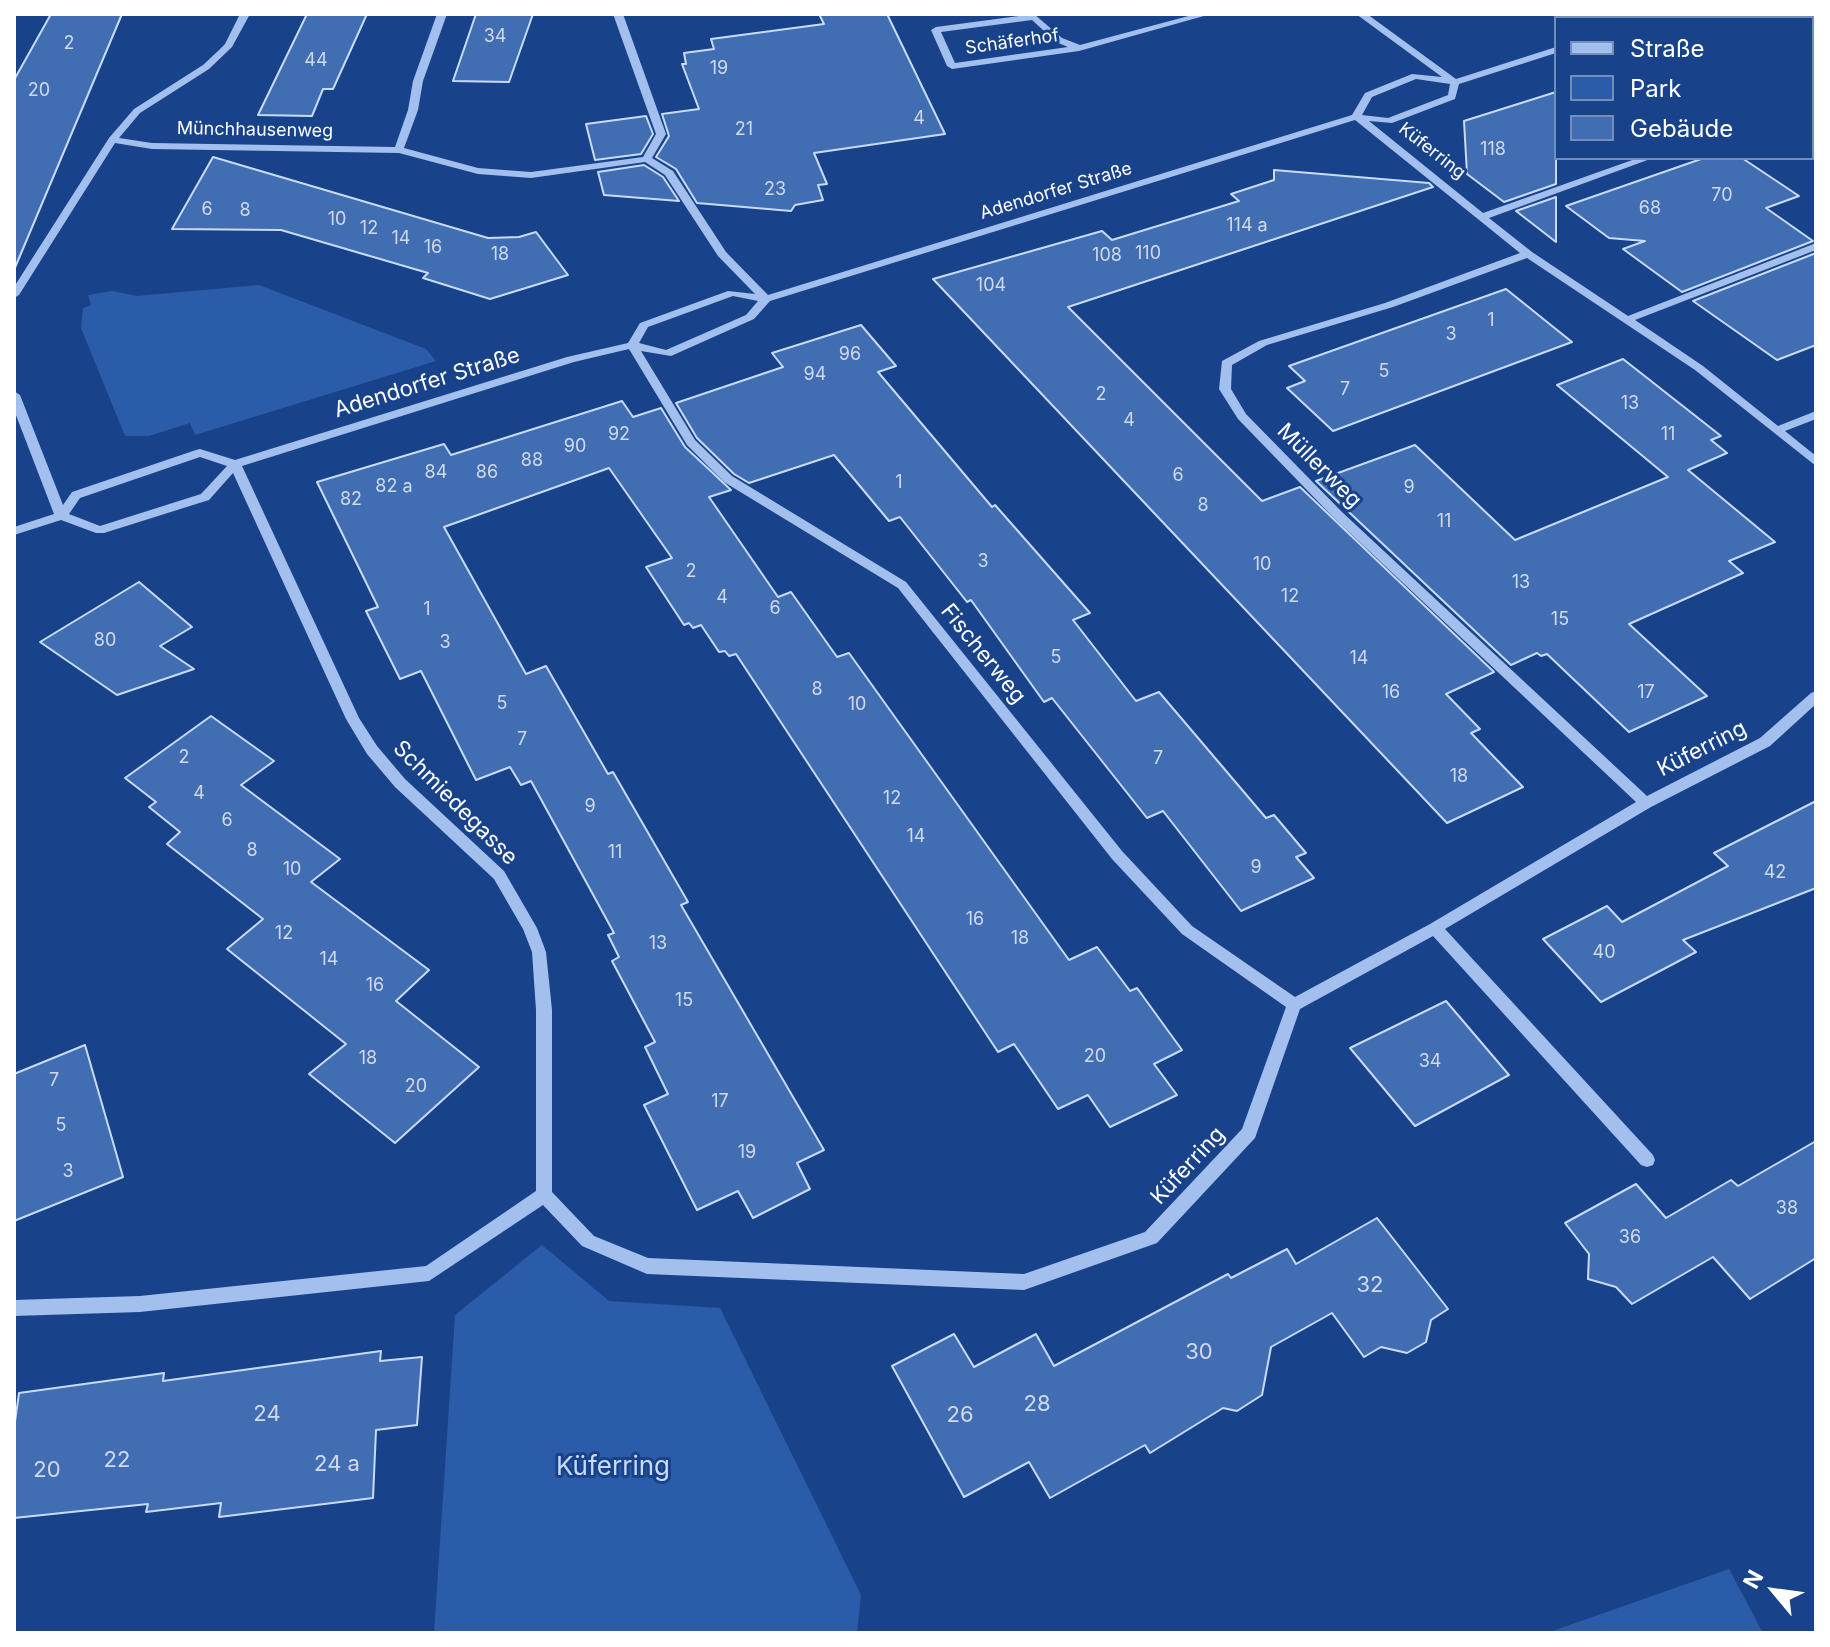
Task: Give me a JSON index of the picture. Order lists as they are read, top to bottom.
{
  "streets": {
    "street": [
      "Schäferhof",
      "Münchhausenweg",
      "Küferring",
      "Adendorfer Straße",
      "Müllerweg",
      "Fischerweg",
      "Schmiedegasse"
    ]
  },
  "crossings": [
    ["Küferring", "Adendorfer Straße"],
    ["Küferring", "Müllerweg"],
    ["Küferring", "Fischerweg"],
    ["Küferring", "Schmiedegasse"],
    ["Adendorfer Straße", "Fischerweg"],
    ["Adendorfer Straße", "Schmiedegasse"]
  ],
  "parks": ["Küferring"],
  "house_numbers": [
    "34",
    "2",
    "44",
    "19",
    "20",
    "4",
    "21",
    "118",
    "23",
    "70",
    "68",
    "6",
    "8",
    "10",
    "114 a",
    "12",
    "14",
    "16",
    "110",
    "18",
    "108",
    "104",
    "1",
    "3",
    "96",
    "5",
    "94",
    "7",
    "2",
    "13",
    "4",
    "92",
    "11",
    "90",
    "88",
    "84",
    "86",
    "6",
    "1",
    "82 a",
    "9",
    "82",
    "8",
    "11",
    "3",
    "10",
    "2",
    "13",
    "12",
    "4",
    "6",
    "1",
    "15",
    "80",
    "3",
    "5",
    "14",
    "8",
    "16",
    "17",
    "5",
    "10",
    "7",
    "2",
    "7",
    "18",
    "4",
    "12",
    "9",
    "6",
    "14",
    "8",
    "11",
    "9",
    "10",
    "42",
    "16",
    "12",
    "18",
    "13",
    "40",
    "14",
    "16",
    "15",
    "20",
    "18",
    "34",
    "7",
    "20",
    "17",
    "5",
    "19",
    "3",
    "38",
    "36",
    "32",
    "30",
    "28",
    "24",
    "26",
    "22",
    "24 a",
    "20"
  ],
  "legend": ["Straße", "Park", "Gebäude"],
  "north": "top left"
}
